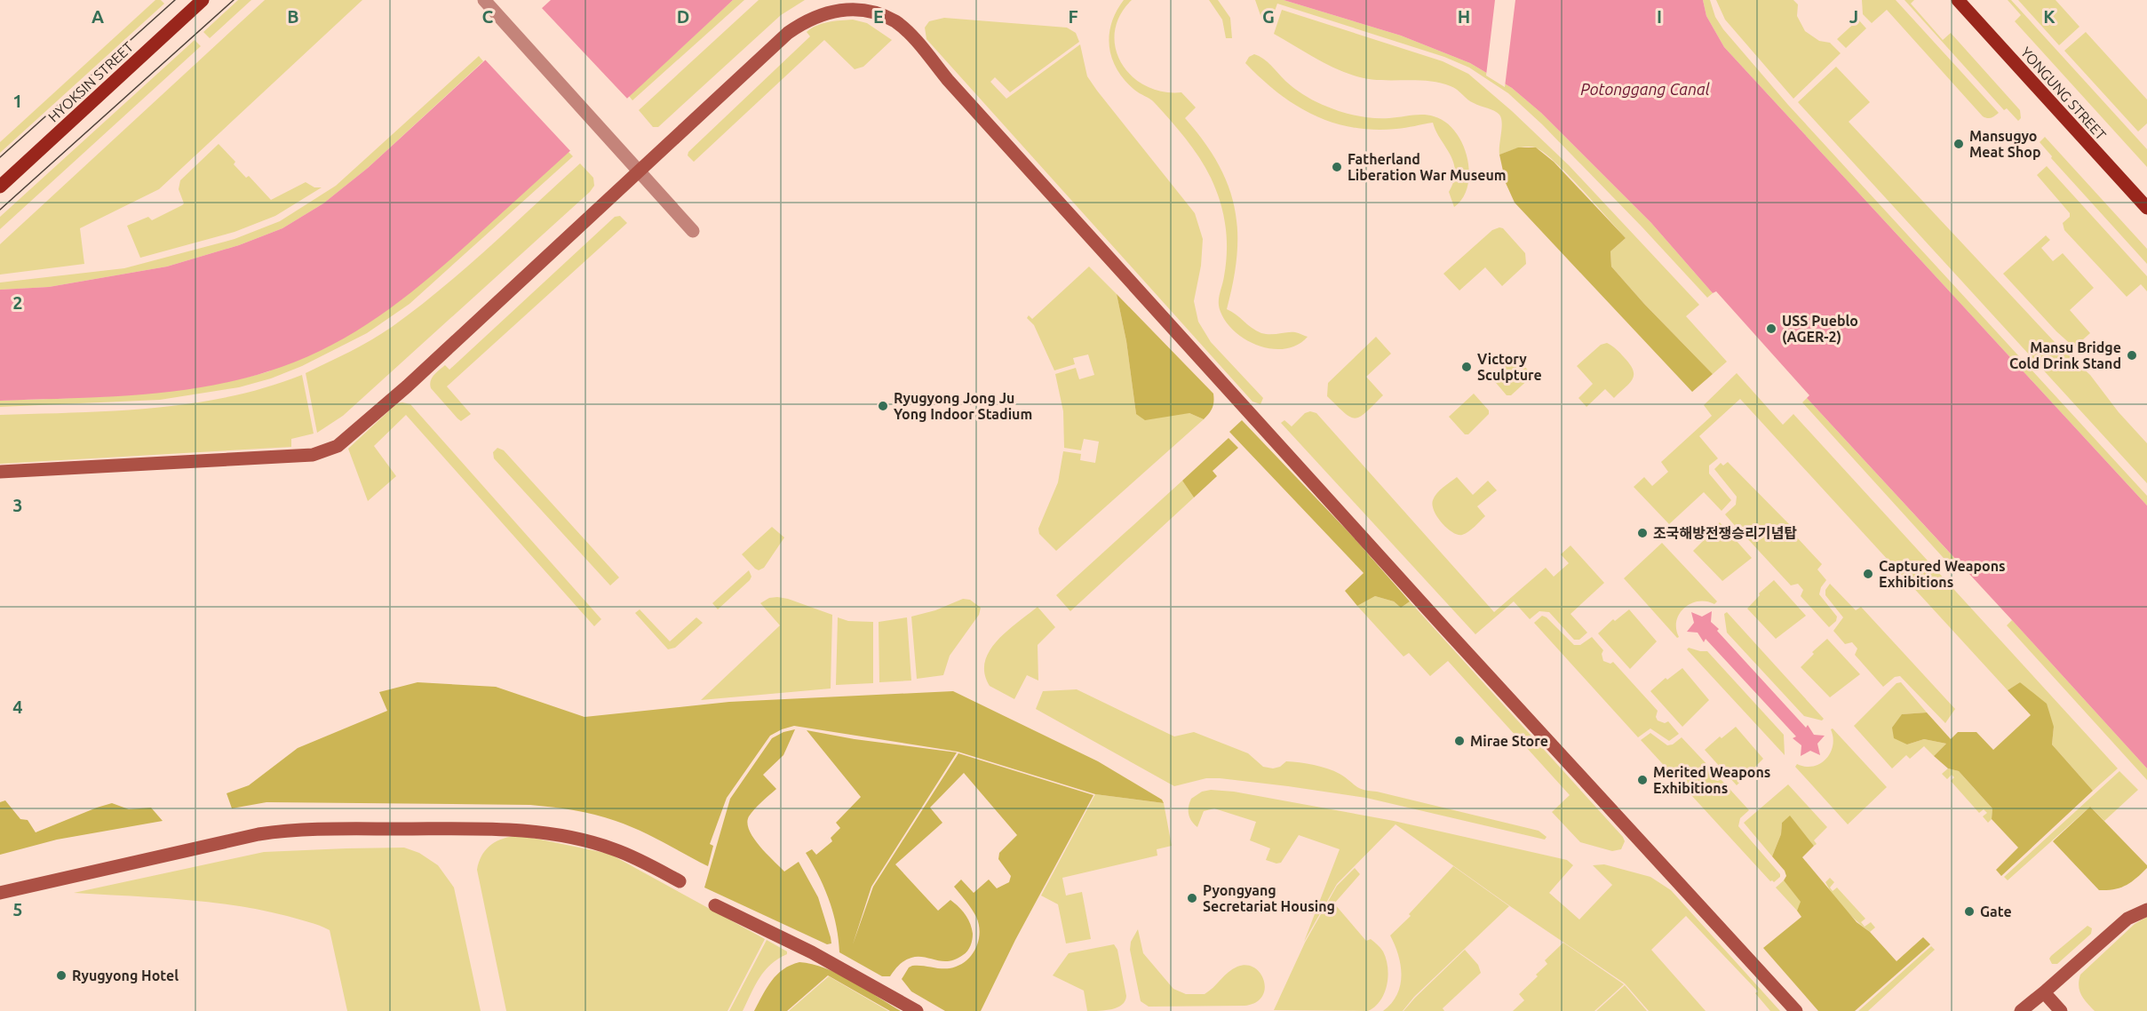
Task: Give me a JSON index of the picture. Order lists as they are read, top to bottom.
{
  "streets": {
    "main road": ["HYOKSIN STREET", "YONGUNG STREET"]
  },
  "water": ["Potonggang Canal"],
  "places": [
    "Mansugyo Meat Shop",
    "Fatherland Liberation War Museum",
    "USS Pueblo (AGER-2)",
    "Mansu Bridge Cold Drink Stand",
    "Victory Sculpture",
    "Ryugyong Jong Ju Yong Indoor Stadium",
    "조국해방전쟁승리기념탑",
    "Captured Weapons Exhibitions",
    "Mirae Store",
    "Merited Weapons Exhibitions",
    "Pyongyang Secretariat Housing",
    "Gate",
    "Ryugyong Hotel"
  ],
  "grid": {
    "columns": [
      "A",
      "B",
      "C",
      "D",
      "E",
      "F",
      "G",
      "H",
      "I",
      "J",
      "K"
    ],
    "rows": [
      "1",
      "2",
      "3",
      "4",
      "5"
    ]
  }
}
